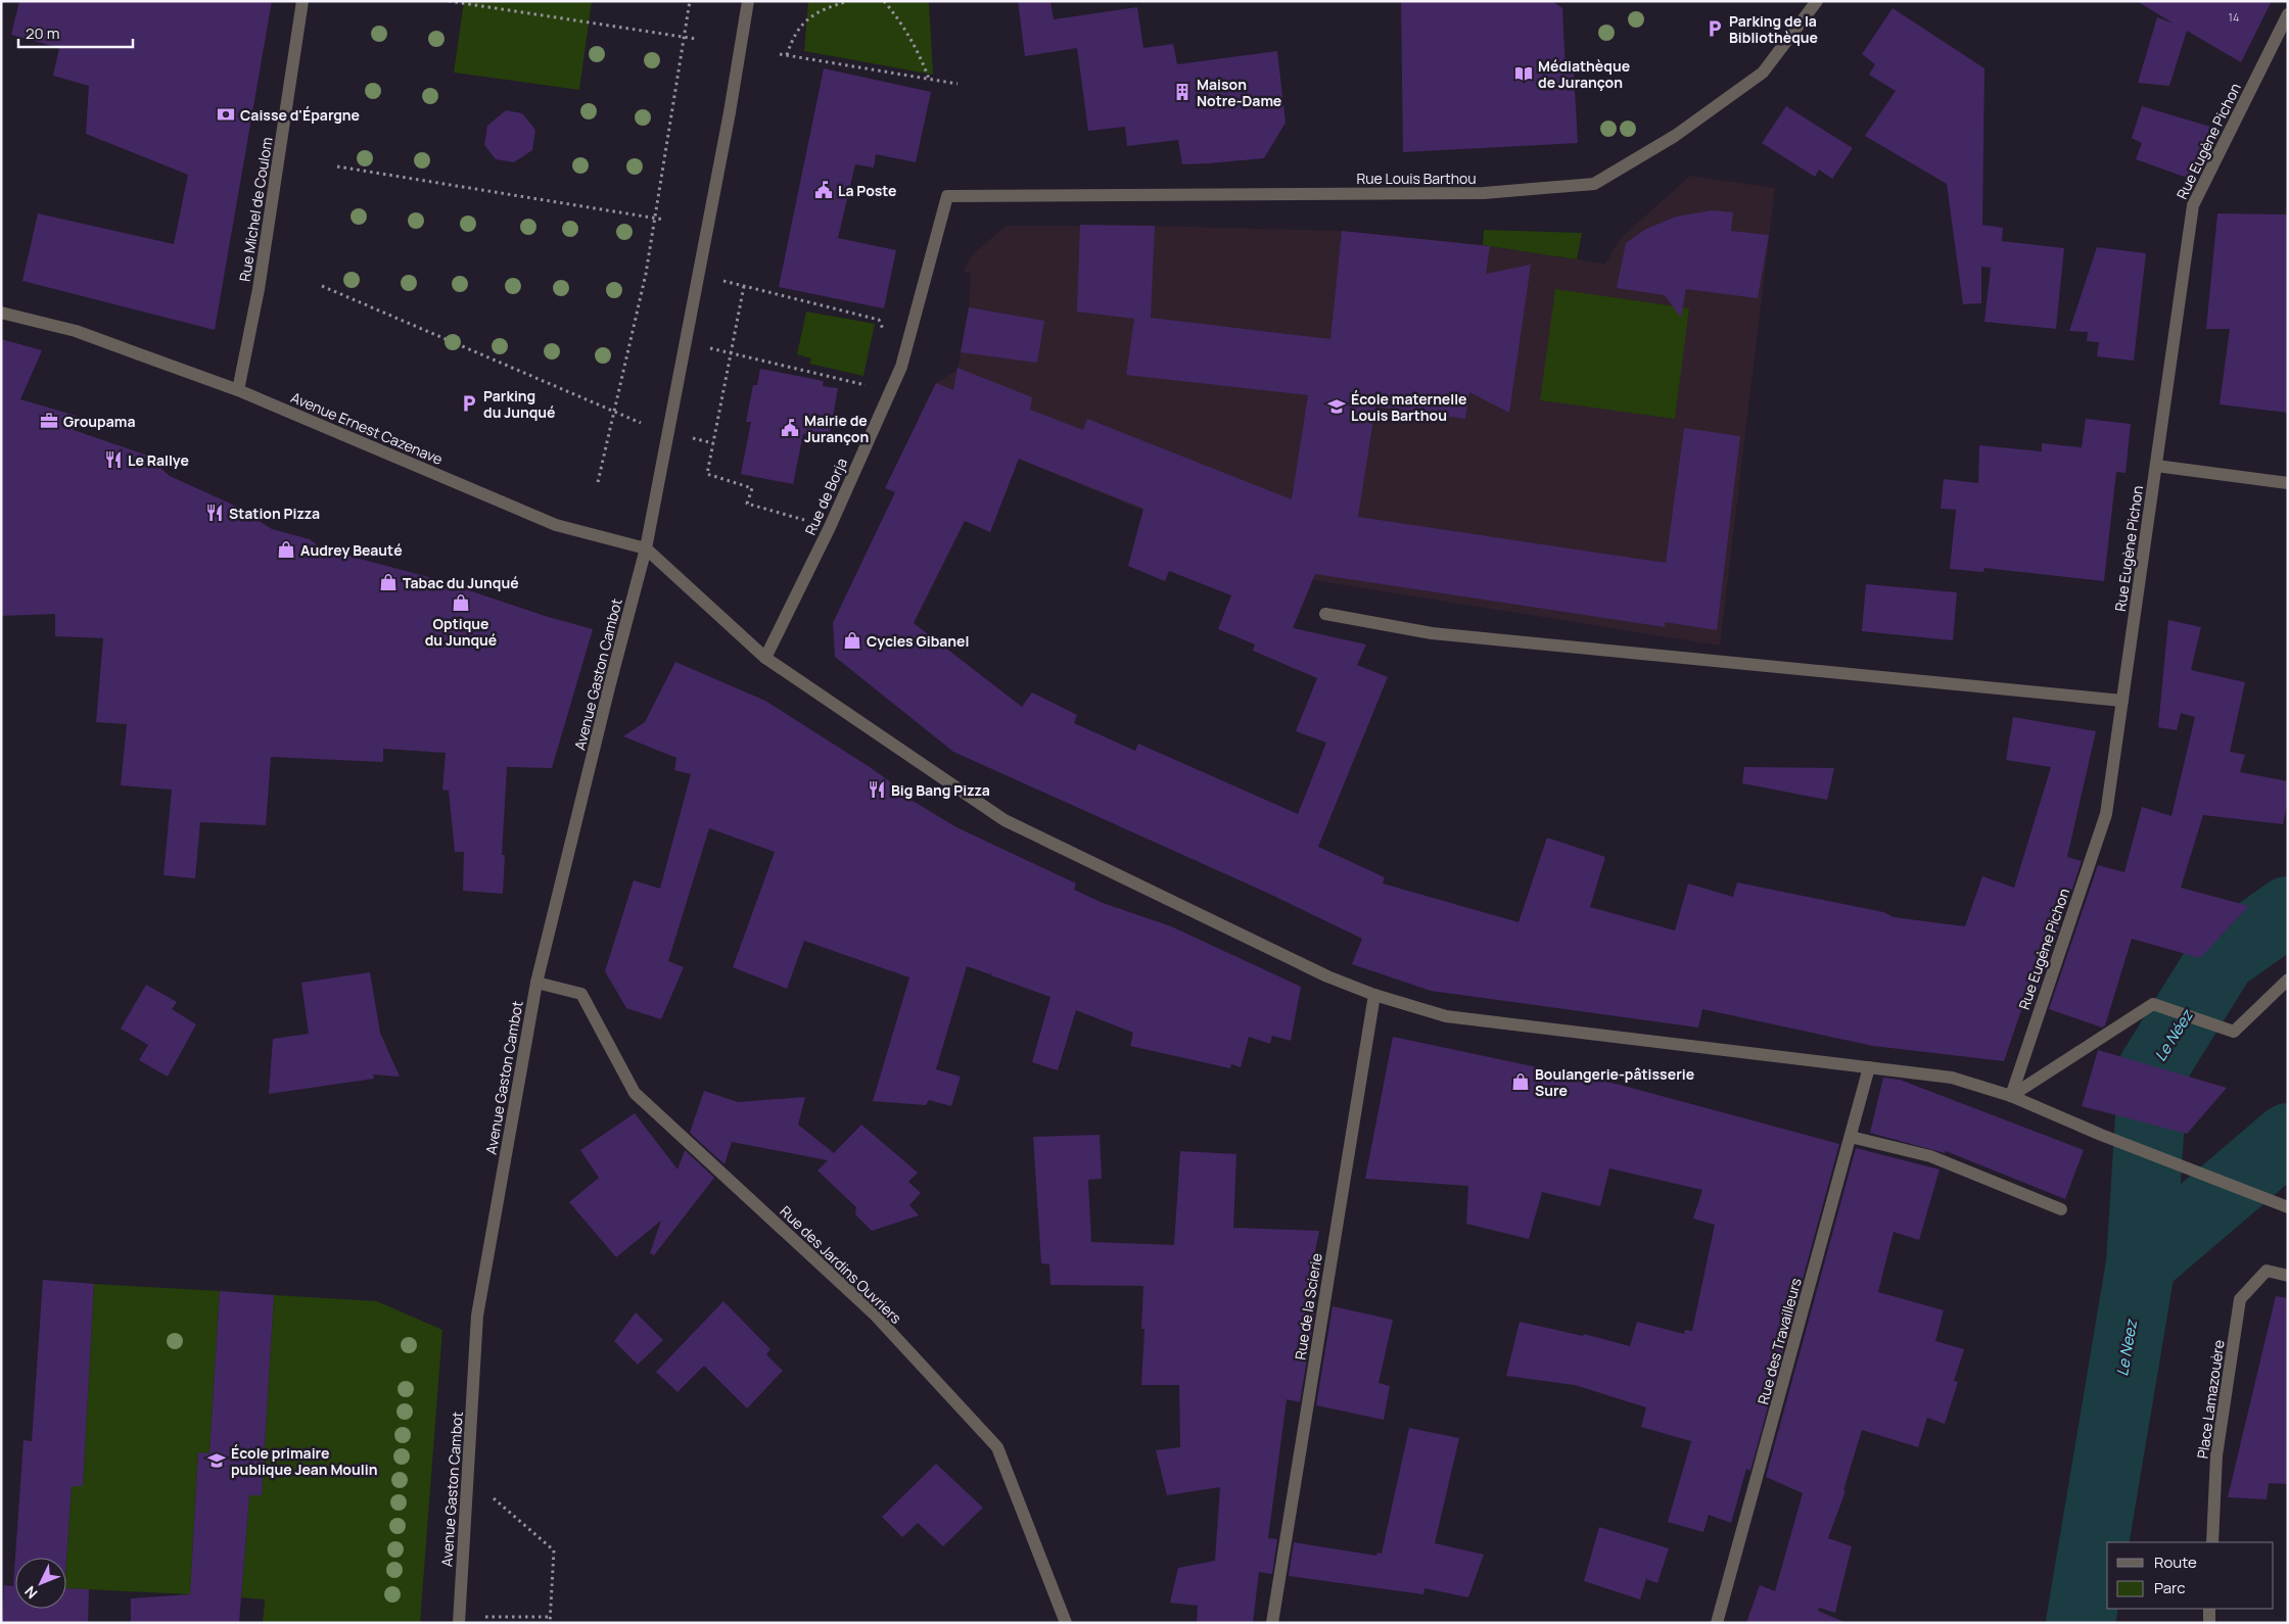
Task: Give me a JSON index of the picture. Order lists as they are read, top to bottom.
{
  "streets": {
    "street": [
      "Rue Eugène Pichon",
      "Rue Louis Barthou",
      "Rue Michel de Coulom",
      "Avenue Ernest Cazenave",
      "Rue de Borja",
      "Avenue Gaston Cambot",
      "Rue des Jardins Ouvriers",
      "Rue de la Scierie",
      "Rue des Travailleurs",
      "Place Lamazouère"
    ]
  },
  "crossings": [
    ["Rue Louis Barthou", "Rue de Borja"],
    ["Rue Michel de Coulom", "Avenue Ernest Cazenave"],
    ["Avenue Ernest Cazenave", "Avenue Gaston Cambot"],
    ["Avenue Gaston Cambot", "Rue des Jardins Ouvriers"]
  ],
  "water": ["Le Néez", "Le Neez"],
  "places": {
    "parking": ["Parking de la Bibliothèque", "Parking du Junqué"],
    "library": ["Médiathèque de Jurançon"],
    "building": ["Maison Notre-Dame"],
    "bank": ["Caisse d'Épargne"],
    "public building": ["La Poste", "Mairie de Jurançon"],
    "school or university": ["École maternelle Louis Barthou", "École primaire publique Jean Moulin"],
    "office": ["Groupama"],
    "restaurant": ["Le Rallye", "Station Pizza", "Big Bang Pizza"],
    "shop": [
      "Audrey Beauté",
      "Tabac du Junqué",
      "Optique du Junqué",
      "Cycles Gibanel",
      "Boulangerie-pâtisserie Sure"
    ]
  },
  "house_numbers": ["14"],
  "legend": ["Route", "Parc"],
  "scale_bar": "20 m",
  "north": "bottom left"
}
